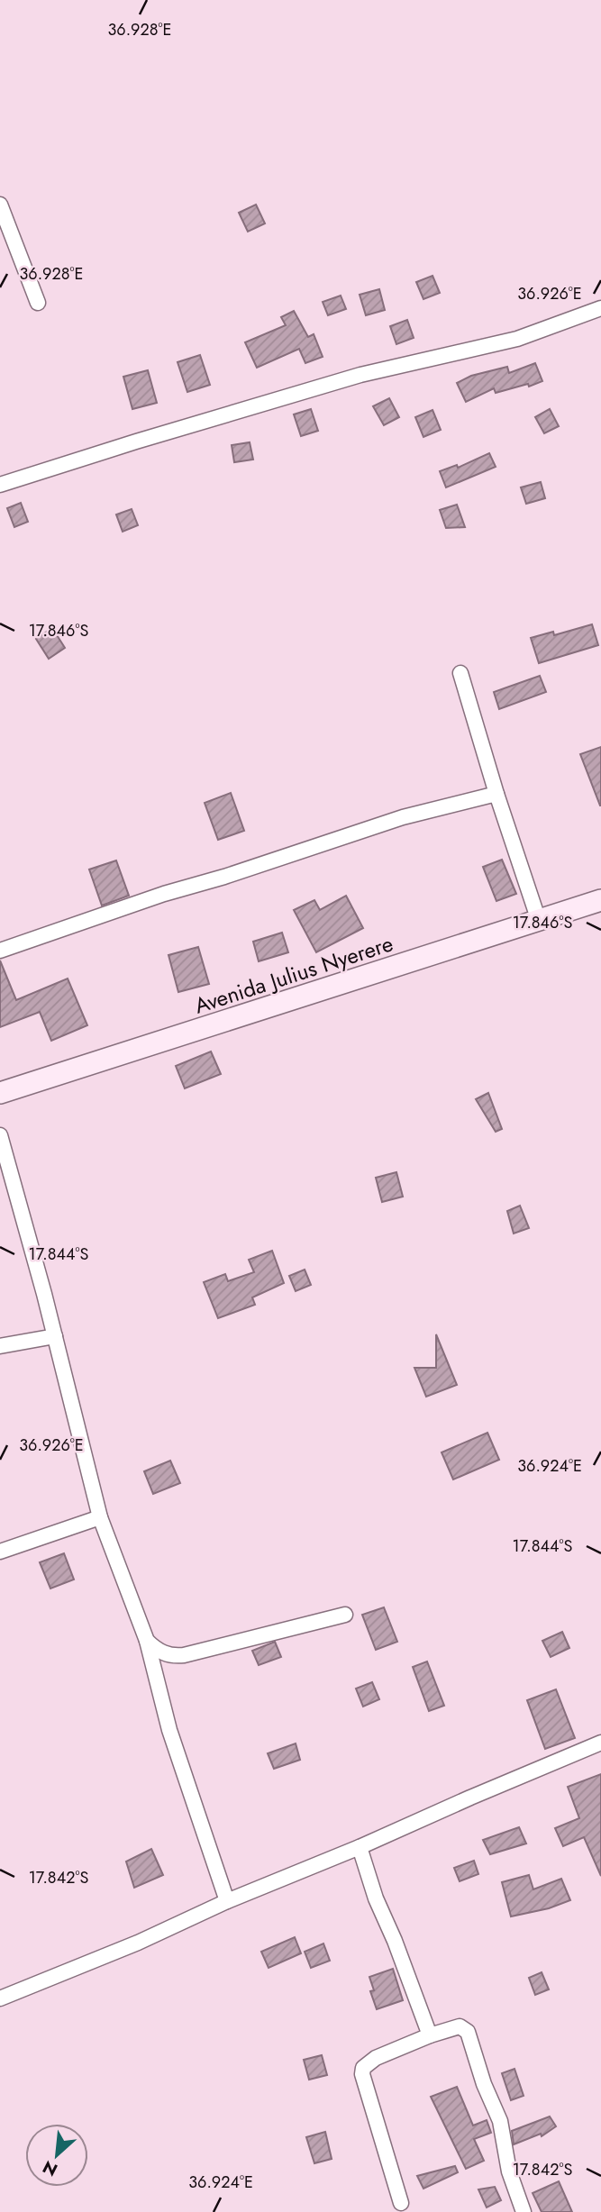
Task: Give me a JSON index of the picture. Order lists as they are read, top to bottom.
{
  "streets": {
    "street": ["Avenida Julius Nyerere"]
  },
  "north": "bottom left",
  "coordinates": [
    "36.928°E",
    "36.926°E",
    "17.846°S",
    "17.844°S",
    "36.924°E",
    "17.842°S"
  ]
}
